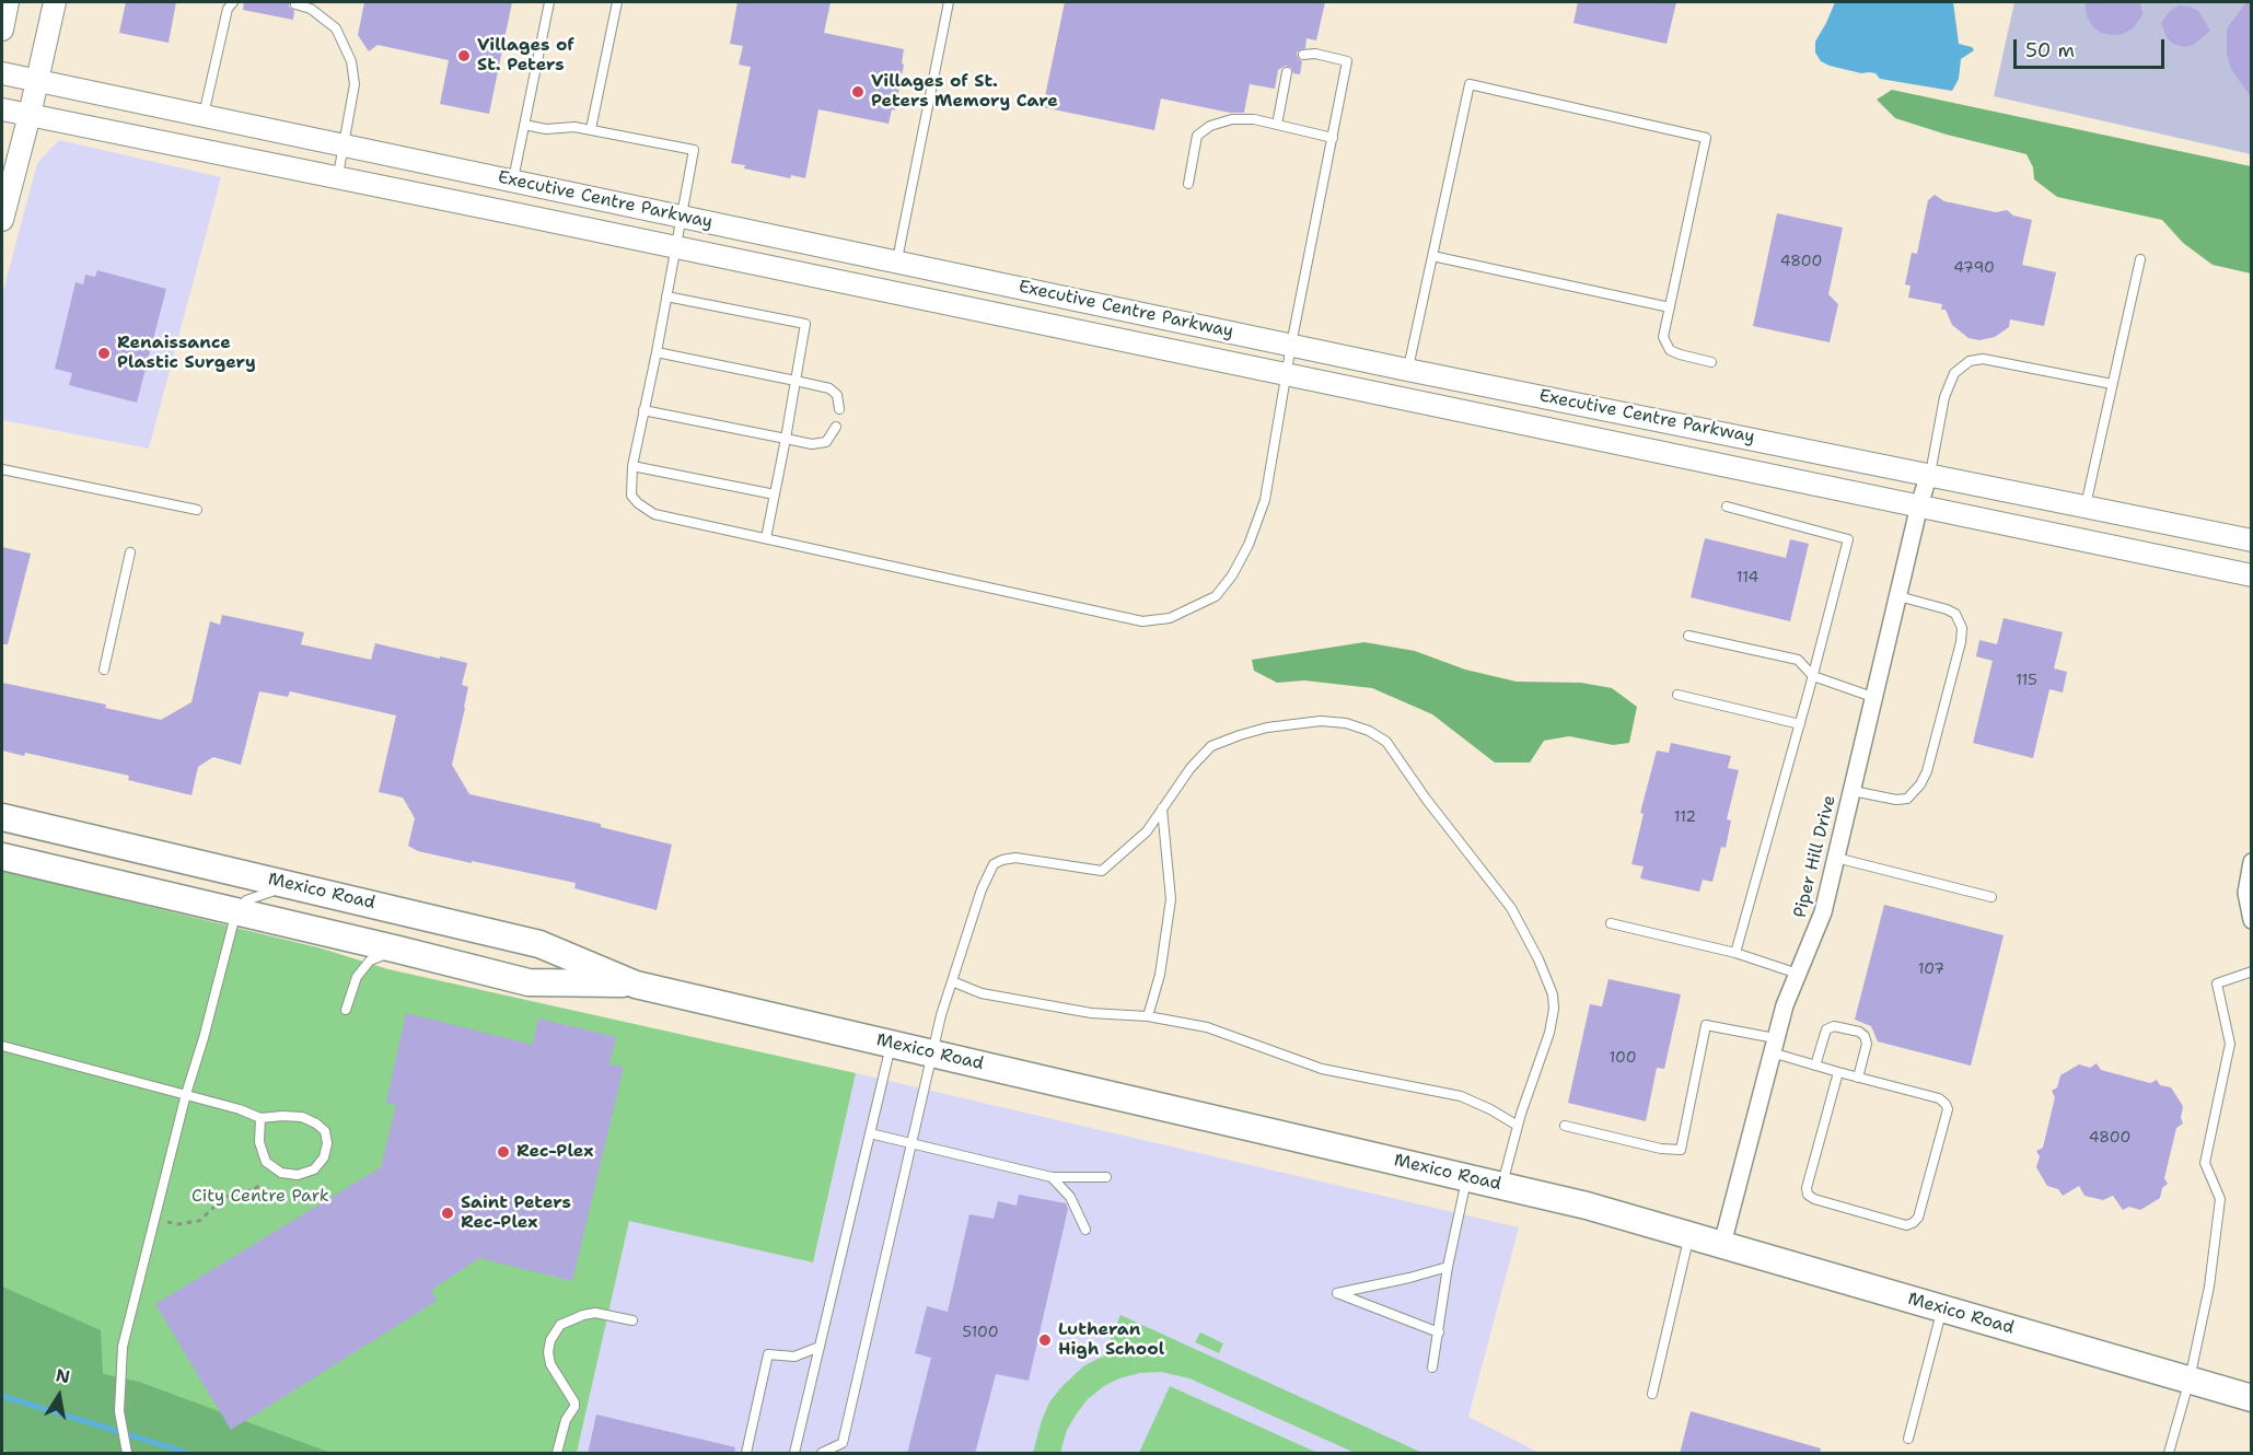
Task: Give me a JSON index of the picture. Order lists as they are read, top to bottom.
{
  "streets": {
    "main road": ["Mexico Road"],
    "street": ["Executive Centre Parkway", "Piper Hill Drive"]
  },
  "crossings": [
    ["Executive Centre Parkway", "Piper Hill Drive"],
    ["Piper Hill Drive", "Mexico Road"]
  ],
  "parks": ["City Centre Park"],
  "places": [
    "Villages of St. Peters",
    "Villages of St. Peters Memory Care",
    "Renaissance Plastic Surgery",
    "Rec-Plex",
    "Saint Peters Rec-Plex",
    "Lutheran High School"
  ],
  "house_numbers": [
    "4800",
    "4790",
    "114",
    "115",
    "112",
    "107",
    "100",
    "4800",
    "5100"
  ],
  "scale_bar": "50 m",
  "north": "top"
}
